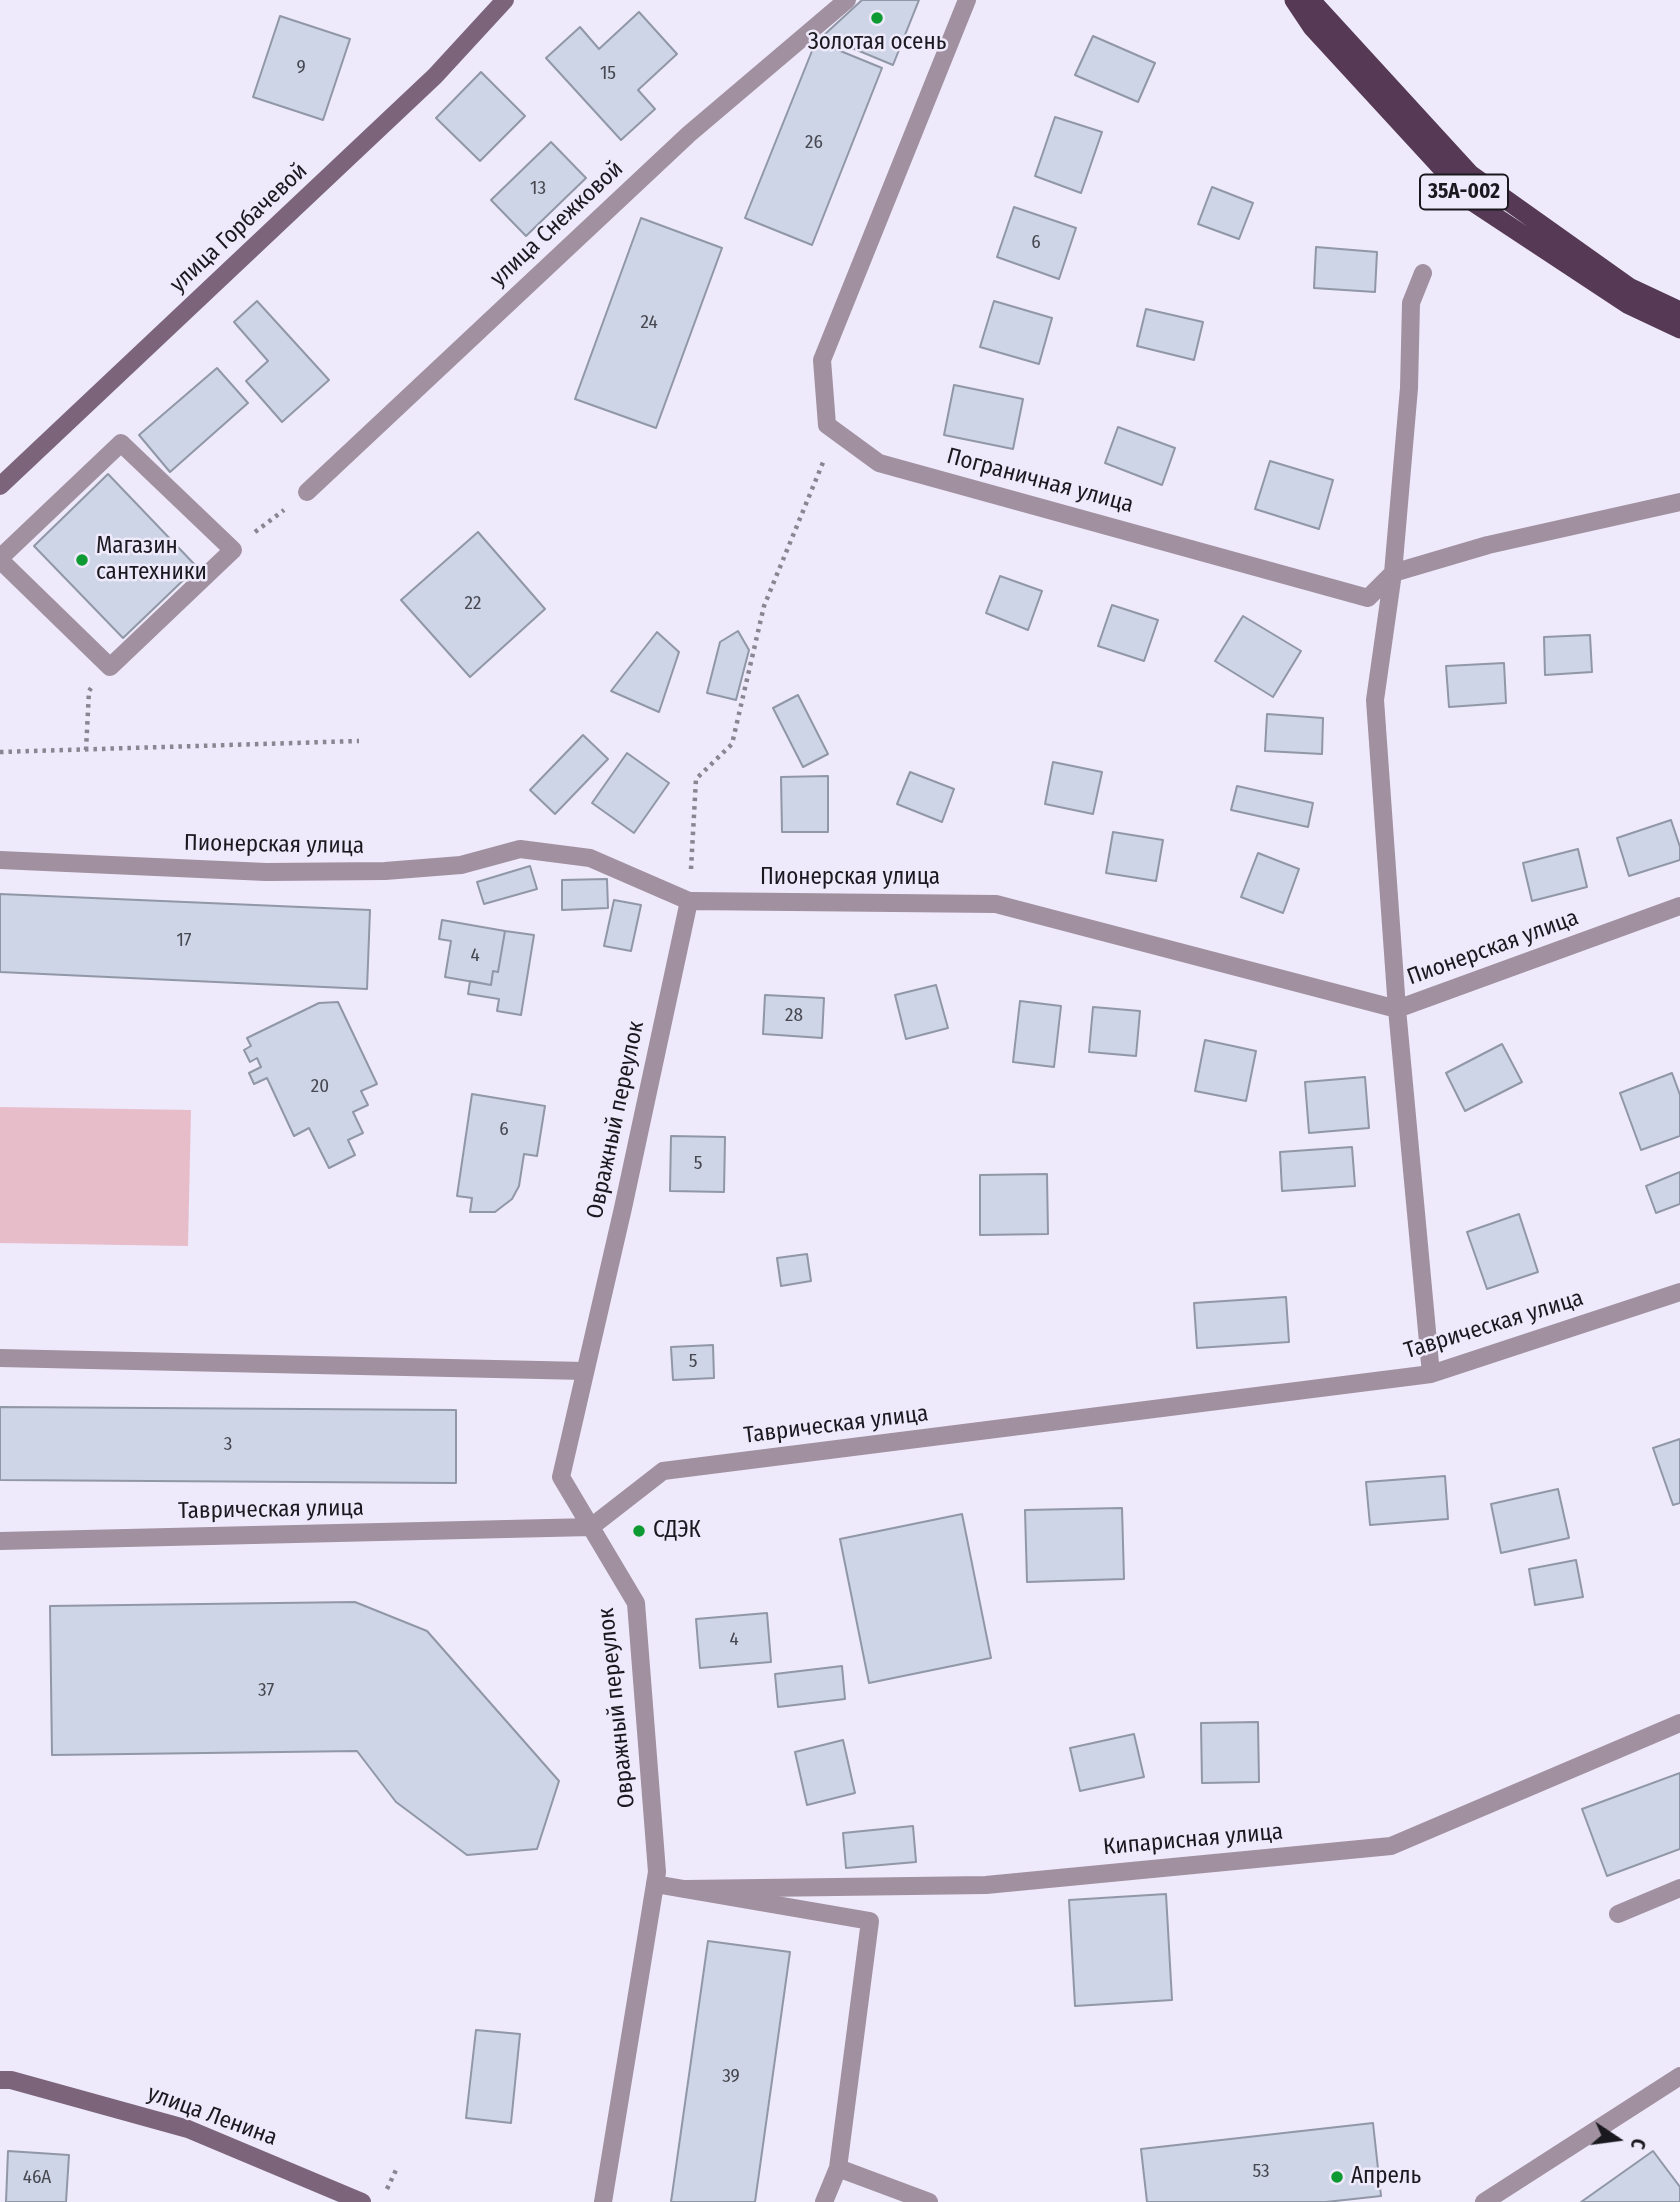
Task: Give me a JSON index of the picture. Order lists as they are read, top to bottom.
{
  "streets": {
    "highway": ["35А-002"],
    "main road": ["улица Горбачевой", "улица Ленина"],
    "street": [
      "улица Снежковой",
      "Пограничная улица",
      "Пионерская улица",
      "Овражный переулок",
      "Таврическая улица",
      "Кипарисная улица"
    ]
  },
  "crossings": [
    ["Пионерская улица", "Овражный переулок"],
    ["Овражный переулок", "Таврическая улица"]
  ],
  "places": [
    "Золотая осень",
    "Магазин сантехники",
    "СДЭК",
    "Апрель"
  ],
  "house_numbers": [
    "9",
    "15",
    "26",
    "13",
    "6",
    "24",
    "22",
    "17",
    "4",
    "28",
    "20",
    "6",
    "5",
    "5",
    "3",
    "4",
    "37",
    "39",
    "53",
    "46А"
  ],
  "north": "right"
}
